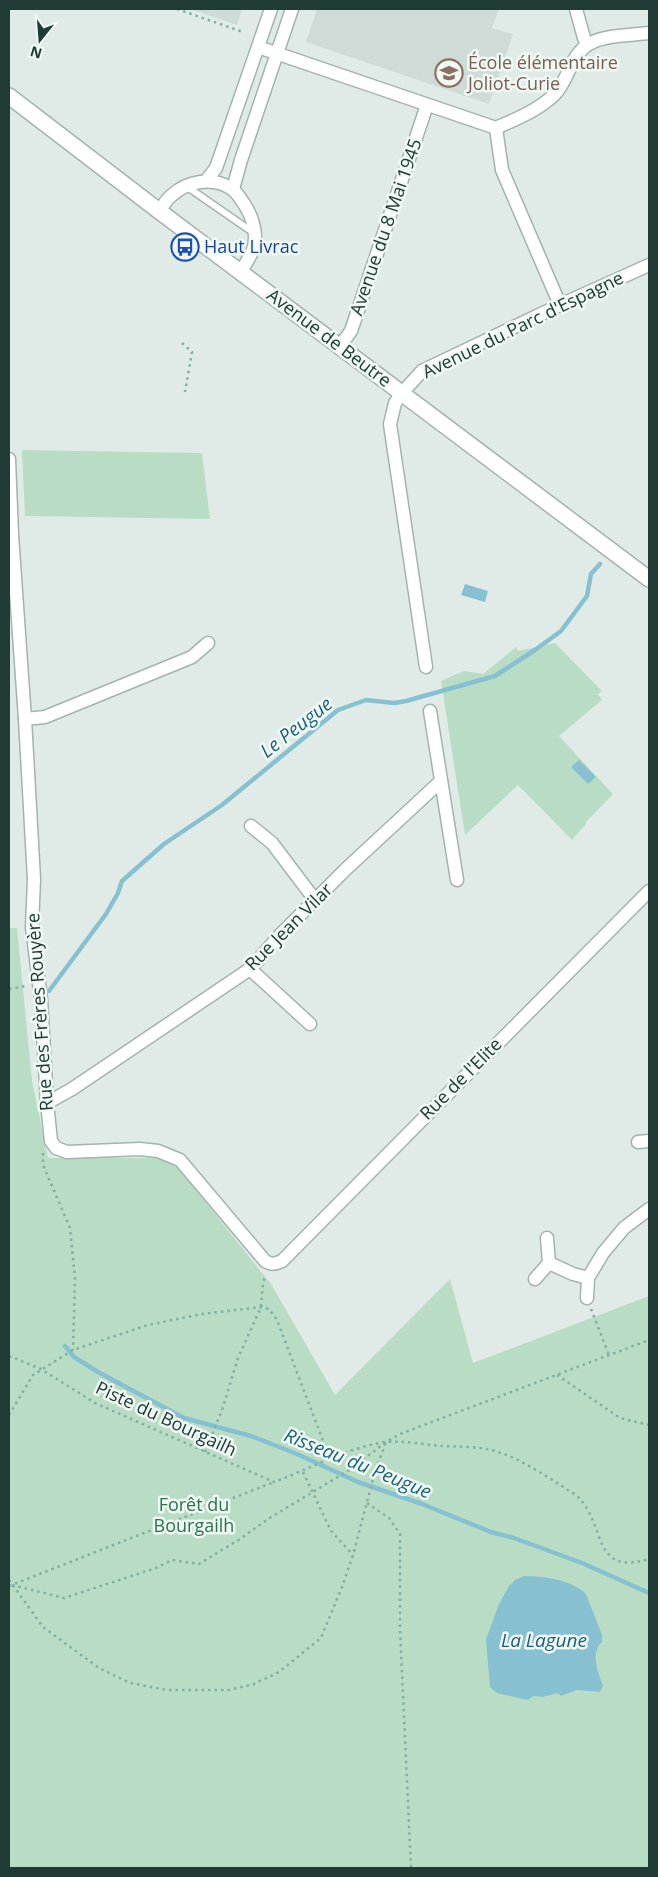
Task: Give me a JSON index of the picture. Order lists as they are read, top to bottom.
{
  "streets": {
    "street": [
      "Avenue du 8 Mai 1945",
      "Avenue du Parc d'Espagne",
      "Avenue de Beutre",
      "Rue Jean Vilar",
      "Rue des Frères Rouyère",
      "Rue de l'Elite"
    ],
    "path": ["Piste du Bourgailh"]
  },
  "crossings": [
    ["Avenue du 8 Mai 1945", "Avenue de Beutre"],
    ["Avenue du Parc d'Espagne", "Avenue de Beutre"],
    ["Rue Jean Vilar", "Rue des Frères Rouyère"],
    ["Rue des Frères Rouyère", "Rue de l'Elite"]
  ],
  "water": ["Le Peugue", "Risseau du Peugue", "La Lagune"],
  "parks": ["Forêt du Bourgailh"],
  "places": {
    "school or university": ["École élémentaire Joliot-Curie"],
    "bus stop": ["Haut Livrac"]
  },
  "north": "bottom"
}
